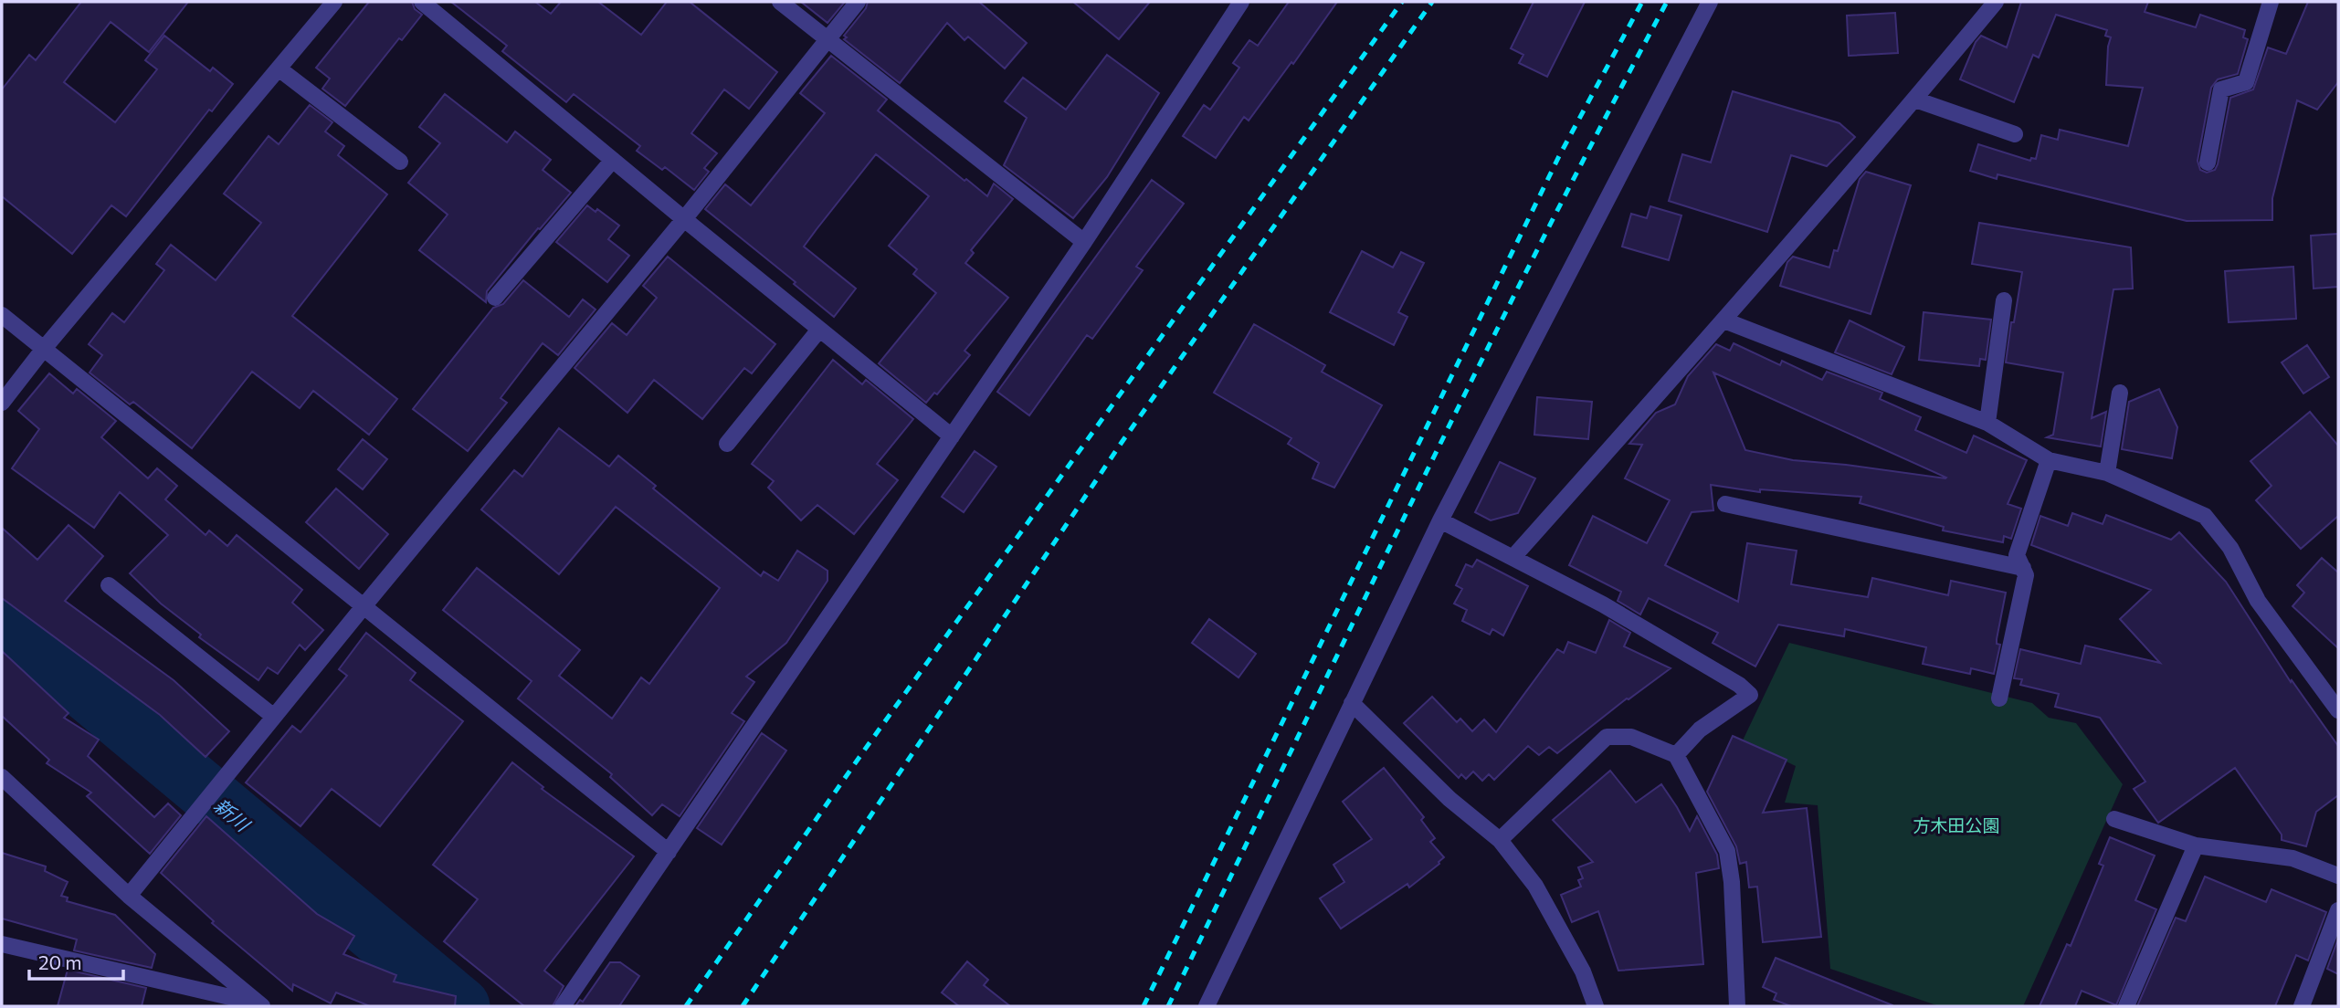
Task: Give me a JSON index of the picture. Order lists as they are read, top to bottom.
{
  "water": ["新川"],
  "parks": ["方木田公園"],
  "scale_bar": "20 m"
}
